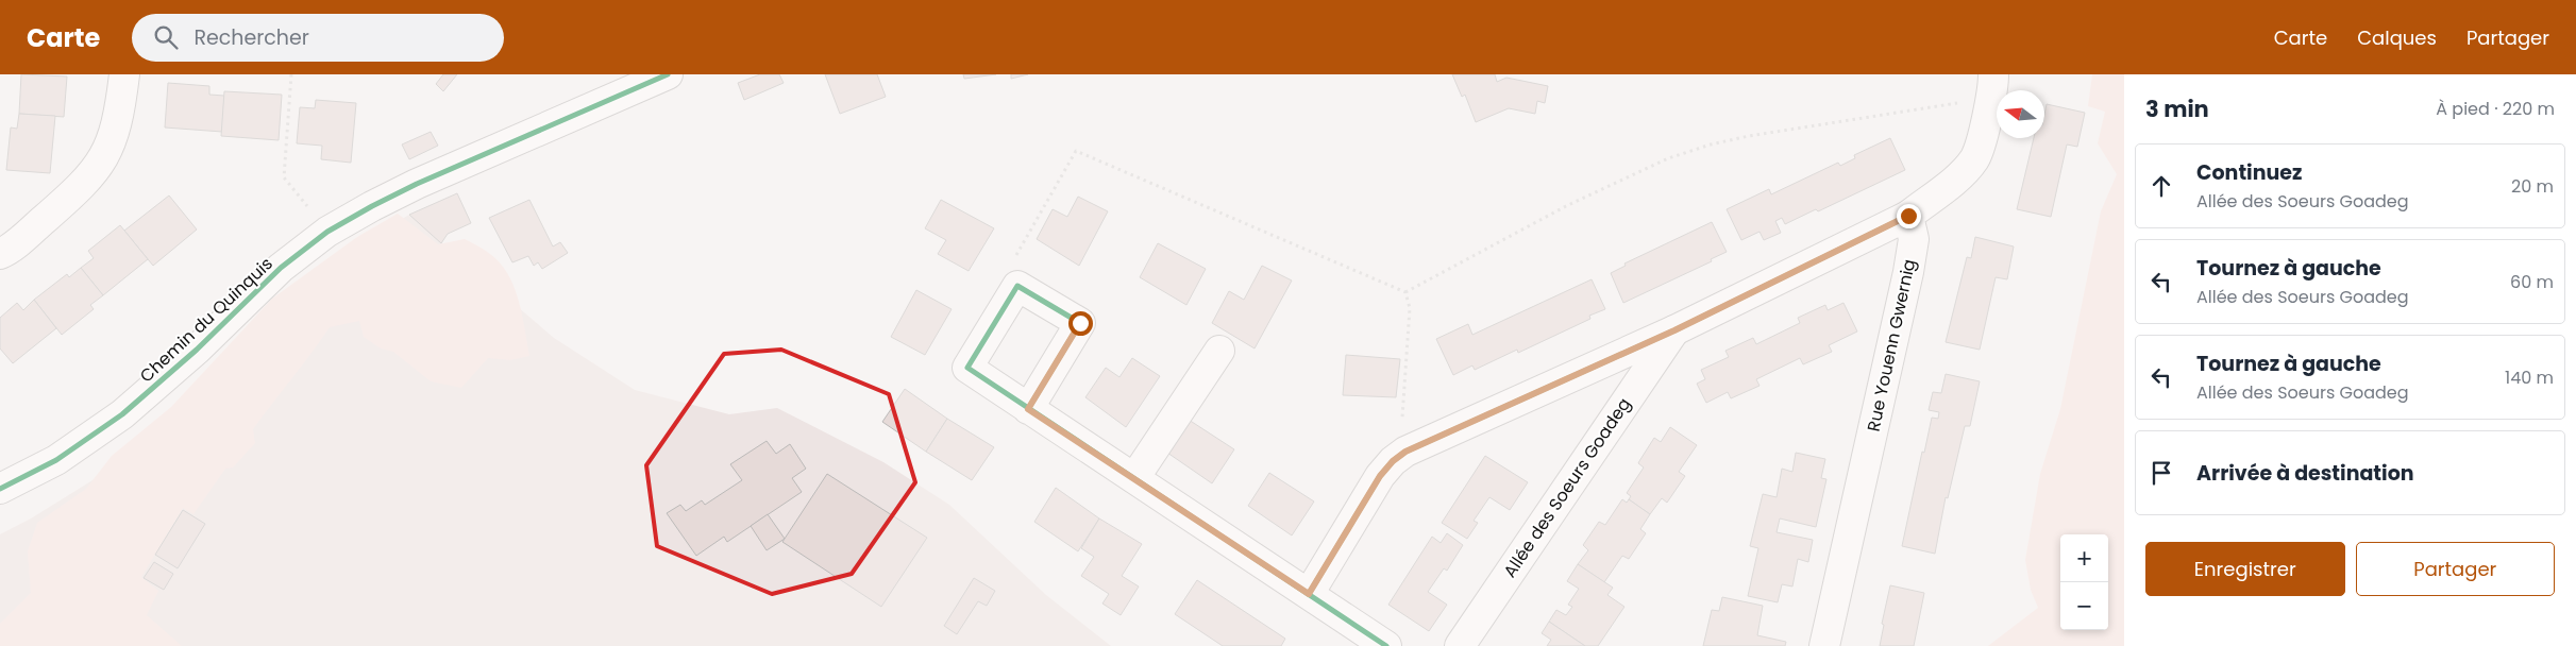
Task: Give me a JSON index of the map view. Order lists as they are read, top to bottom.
{
  "streets": {
    "street": ["Chemin du Quinquis", "Rue Youenn Gwernig", "Allée des Soeurs Goadeg"]
  },
  "crossings": [
    ["Rue Youenn Gwernig", "Allée des Soeurs Goadeg"]
  ],
  "north": "left",
  "page": {
    "header": "Carte",
    "search": "Rechercher",
    "nav": ["Carte", "Calques", "Partager"],
    "heading": ["3 min", "À pied · 220 m"],
    "list": [
      ["Continuez", "Allée des Soeurs Goadeg", "20 m"],
      ["Tournez à gauche", "Allée des Soeurs Goadeg", "60 m"],
      ["Tournez à gauche", "Allée des Soeurs Goadeg", "140 m"],
      "Arrivée à destination"
    ],
    "buttons": ["Enregistrer", "Partager"],
    "map_buttons": ["+", "−"]
  }
}
